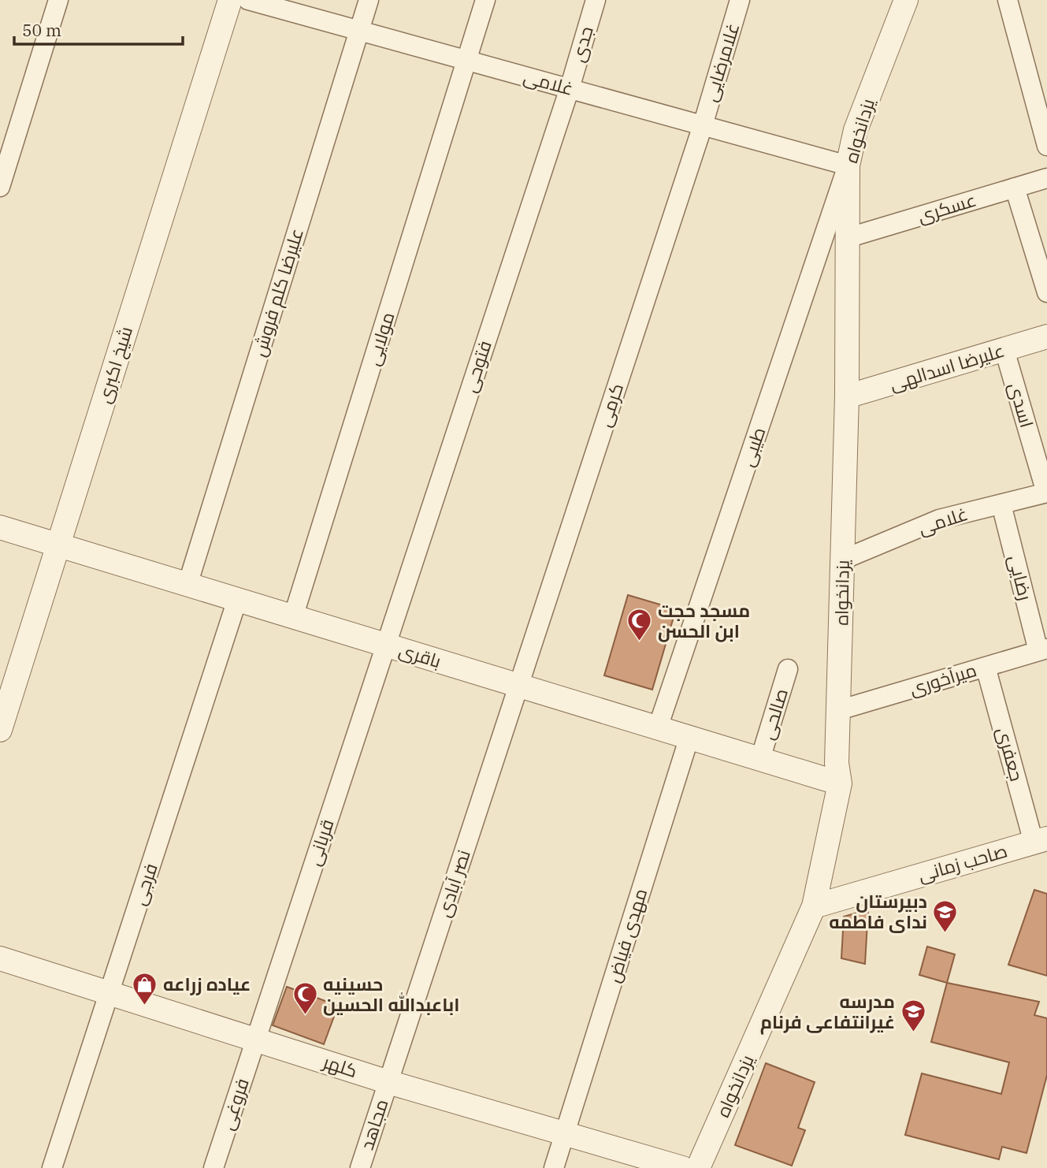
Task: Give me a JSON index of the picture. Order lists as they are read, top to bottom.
{
  "streets": {
    "street": [
      "جدی",
      "غلامرضایی",
      "غلامی",
      "یزدانخواه",
      "عسکری",
      "علیرضا کلم فروش",
      "مولایی",
      "شیخ اکبری",
      "فتوحی",
      "علیرضا اسدالهی",
      "کرمی",
      "اسدی",
      "طیبی",
      "رضایی",
      "باقری",
      "میرآخوری",
      "صالحی",
      "جعفری",
      "قربانی",
      "صاحب زمانی",
      "نصر آبادی",
      "فرجی",
      "مهدی فیاض",
      "کلهر",
      "فروغی",
      "مجاهد"
    ]
  },
  "crossings": [
    ["جدی", "غلامی"],
    ["جدی", "فتوحی"],
    ["غلامرضایی", "غلامی"],
    ["غلامرضایی", "کرمی"],
    ["غلامی", "یزدانخواه"],
    ["غلامی", "علیرضا کلم فروش"],
    ["غلامی", "مولایی"],
    ["غلامی", "فتوحی"],
    ["غلامی", "کرمی"],
    ["غلامی", "اسدی"],
    ["غلامی", "طیبی"],
    ["غلامی", "رضایی"],
    ["یزدانخواه", "عسکری"],
    ["یزدانخواه", "علیرضا اسدالهی"],
    ["یزدانخواه", "طیبی"],
    ["یزدانخواه", "باقری"],
    ["یزدانخواه", "میرآخوری"],
    ["یزدانخواه", "صاحب زمانی"],
    ["علیرضا کلم فروش", "باقری"],
    ["مولایی", "باقری"],
    ["شیخ اکبری", "باقری"],
    ["فتوحی", "باقری"],
    ["فتوحی", "قربانی"],
    ["علیرضا اسدالهی", "اسدی"],
    ["کرمی", "باقری"],
    ["کرمی", "نصر آبادی"],
    ["طیبی", "باقری"],
    ["رضایی", "میرآخوری"],
    ["باقری", "صالحی"],
    ["باقری", "قربانی"],
    ["باقری", "نصر آبادی"],
    ["باقری", "فرجی"],
    ["باقری", "مهدی فیاض"],
    ["میرآخوری", "جعفری"],
    ["جعفری", "صاحب زمانی"],
    ["قربانی", "کلهر"],
    ["قربانی", "فروغی"],
    ["نصر آبادی", "کلهر"],
    ["نصر آبادی", "مجاهد"],
    ["فرجی", "کلهر"],
    ["مهدی فیاض", "کلهر"],
    ["کلهر", "فروغی"],
    ["کلهر", "مجاهد"]
  ],
  "places": {
    "mosque": ["مسجد حجت ابن الحسن", "حسینیه اباعبدالله الحسین"],
    "school or university": ["دبیرستان ندای فاطمه", "مدرسه غیرانتفاعی فرنام"],
    "shop": ["عیاده زراعه"]
  },
  "scale_bar": "50 m"
}
